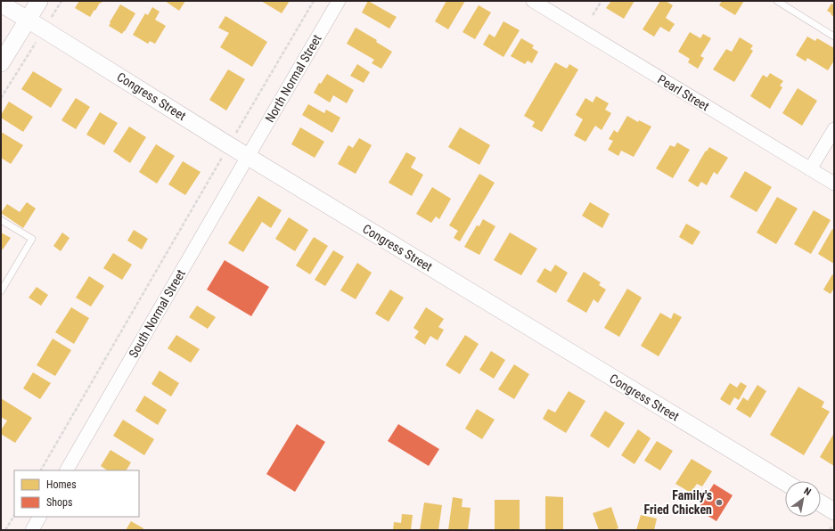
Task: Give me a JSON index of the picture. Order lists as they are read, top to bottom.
{
  "streets": {
    "street": [
      "North Normal Street",
      "Pearl Street",
      "Congress Street",
      "South Normal Street"
    ]
  },
  "crossings": [
    ["North Normal Street", "Congress Street"],
    ["North Normal Street", "South Normal Street"],
    ["Congress Street", "South Normal Street"]
  ],
  "places": ["Family's Fried Chicken"],
  "legend": ["Homes", "Shops"],
  "north": "top right"
}
